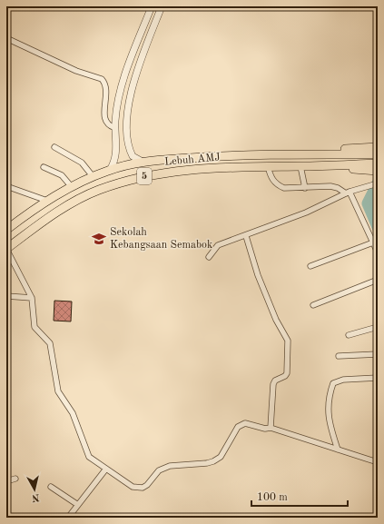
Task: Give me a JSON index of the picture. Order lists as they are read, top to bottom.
{
  "streets": {
    "highway": ["Lebuh AMJ", "5"]
  },
  "places": {
    "school or university": ["Sekolah Kebangsaan Semabok"]
  },
  "scale_bar": "100 m",
  "north": "bottom"
}
